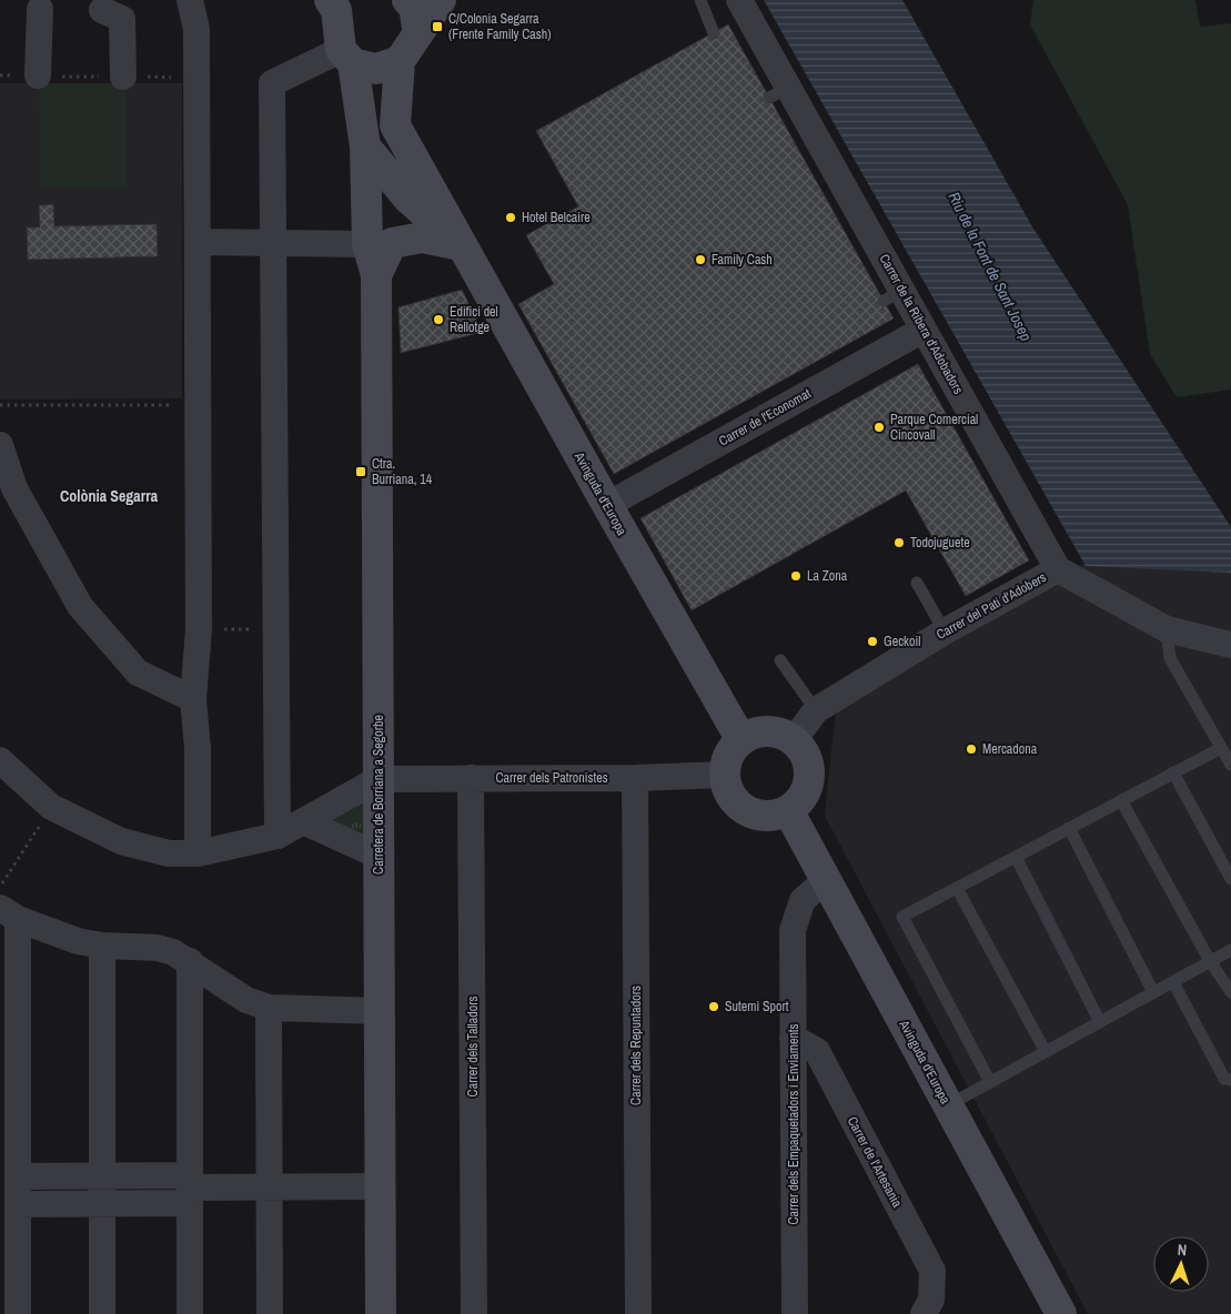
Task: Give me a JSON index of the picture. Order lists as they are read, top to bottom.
{
  "streets": {
    "main road": ["Avinguda d'Europa", "Carretera de Borriana a Segorbe"],
    "street": [
      "Carrer de la Ribera d'Adobadors",
      "Carrer de l'Economat",
      "Carrer del Pati d'Adobers",
      "Carrer dels Patronistes",
      "Carrer dels Repuntadors",
      "Carrer dels Talladors",
      "Carrer dels Empaquetadors i Enviaments",
      "Carrer de l'Artesania"
    ]
  },
  "crossings": [
    ["Carrer de la Ribera d'Adobadors", "Carrer de l'Economat"],
    ["Carrer de la Ribera d'Adobadors", "Carrer del Pati d'Adobers"],
    ["Carrer de l'Economat", "Avinguda d'Europa"],
    ["Avinguda d'Europa", "Carrer del Pati d'Adobers"],
    ["Avinguda d'Europa", "Carrer dels Patronistes"],
    ["Avinguda d'Europa", "Carrer dels Empaquetadors i Enviaments"],
    ["Carrer del Pati d'Adobers", "Carrer dels Patronistes"],
    ["Carrer dels Patronistes", "Carretera de Borriana a Segorbe"],
    ["Carrer dels Patronistes", "Carrer dels Repuntadors"],
    ["Carrer dels Patronistes", "Carrer dels Talladors"],
    ["Carrer dels Empaquetadors i Enviaments", "Carrer de l'Artesania"]
  ],
  "districts": ["Colònia Segarra"],
  "water": ["Riu de la Font de Sant Josep"],
  "places": {
    "transit": ["C/Colonia Segarra (Frente Family Cash)", "Ctra. Burriana, 14"],
    "other": [
      "Hotel Belcaire",
      "Family Cash",
      "Edifici del Rellotge",
      "Parque Comercial Cincovall",
      "Todojuguete",
      "La Zona",
      "Geckoil",
      "Mercadona",
      "Sutemi Sport"
    ]
  },
  "north": "top"
}
